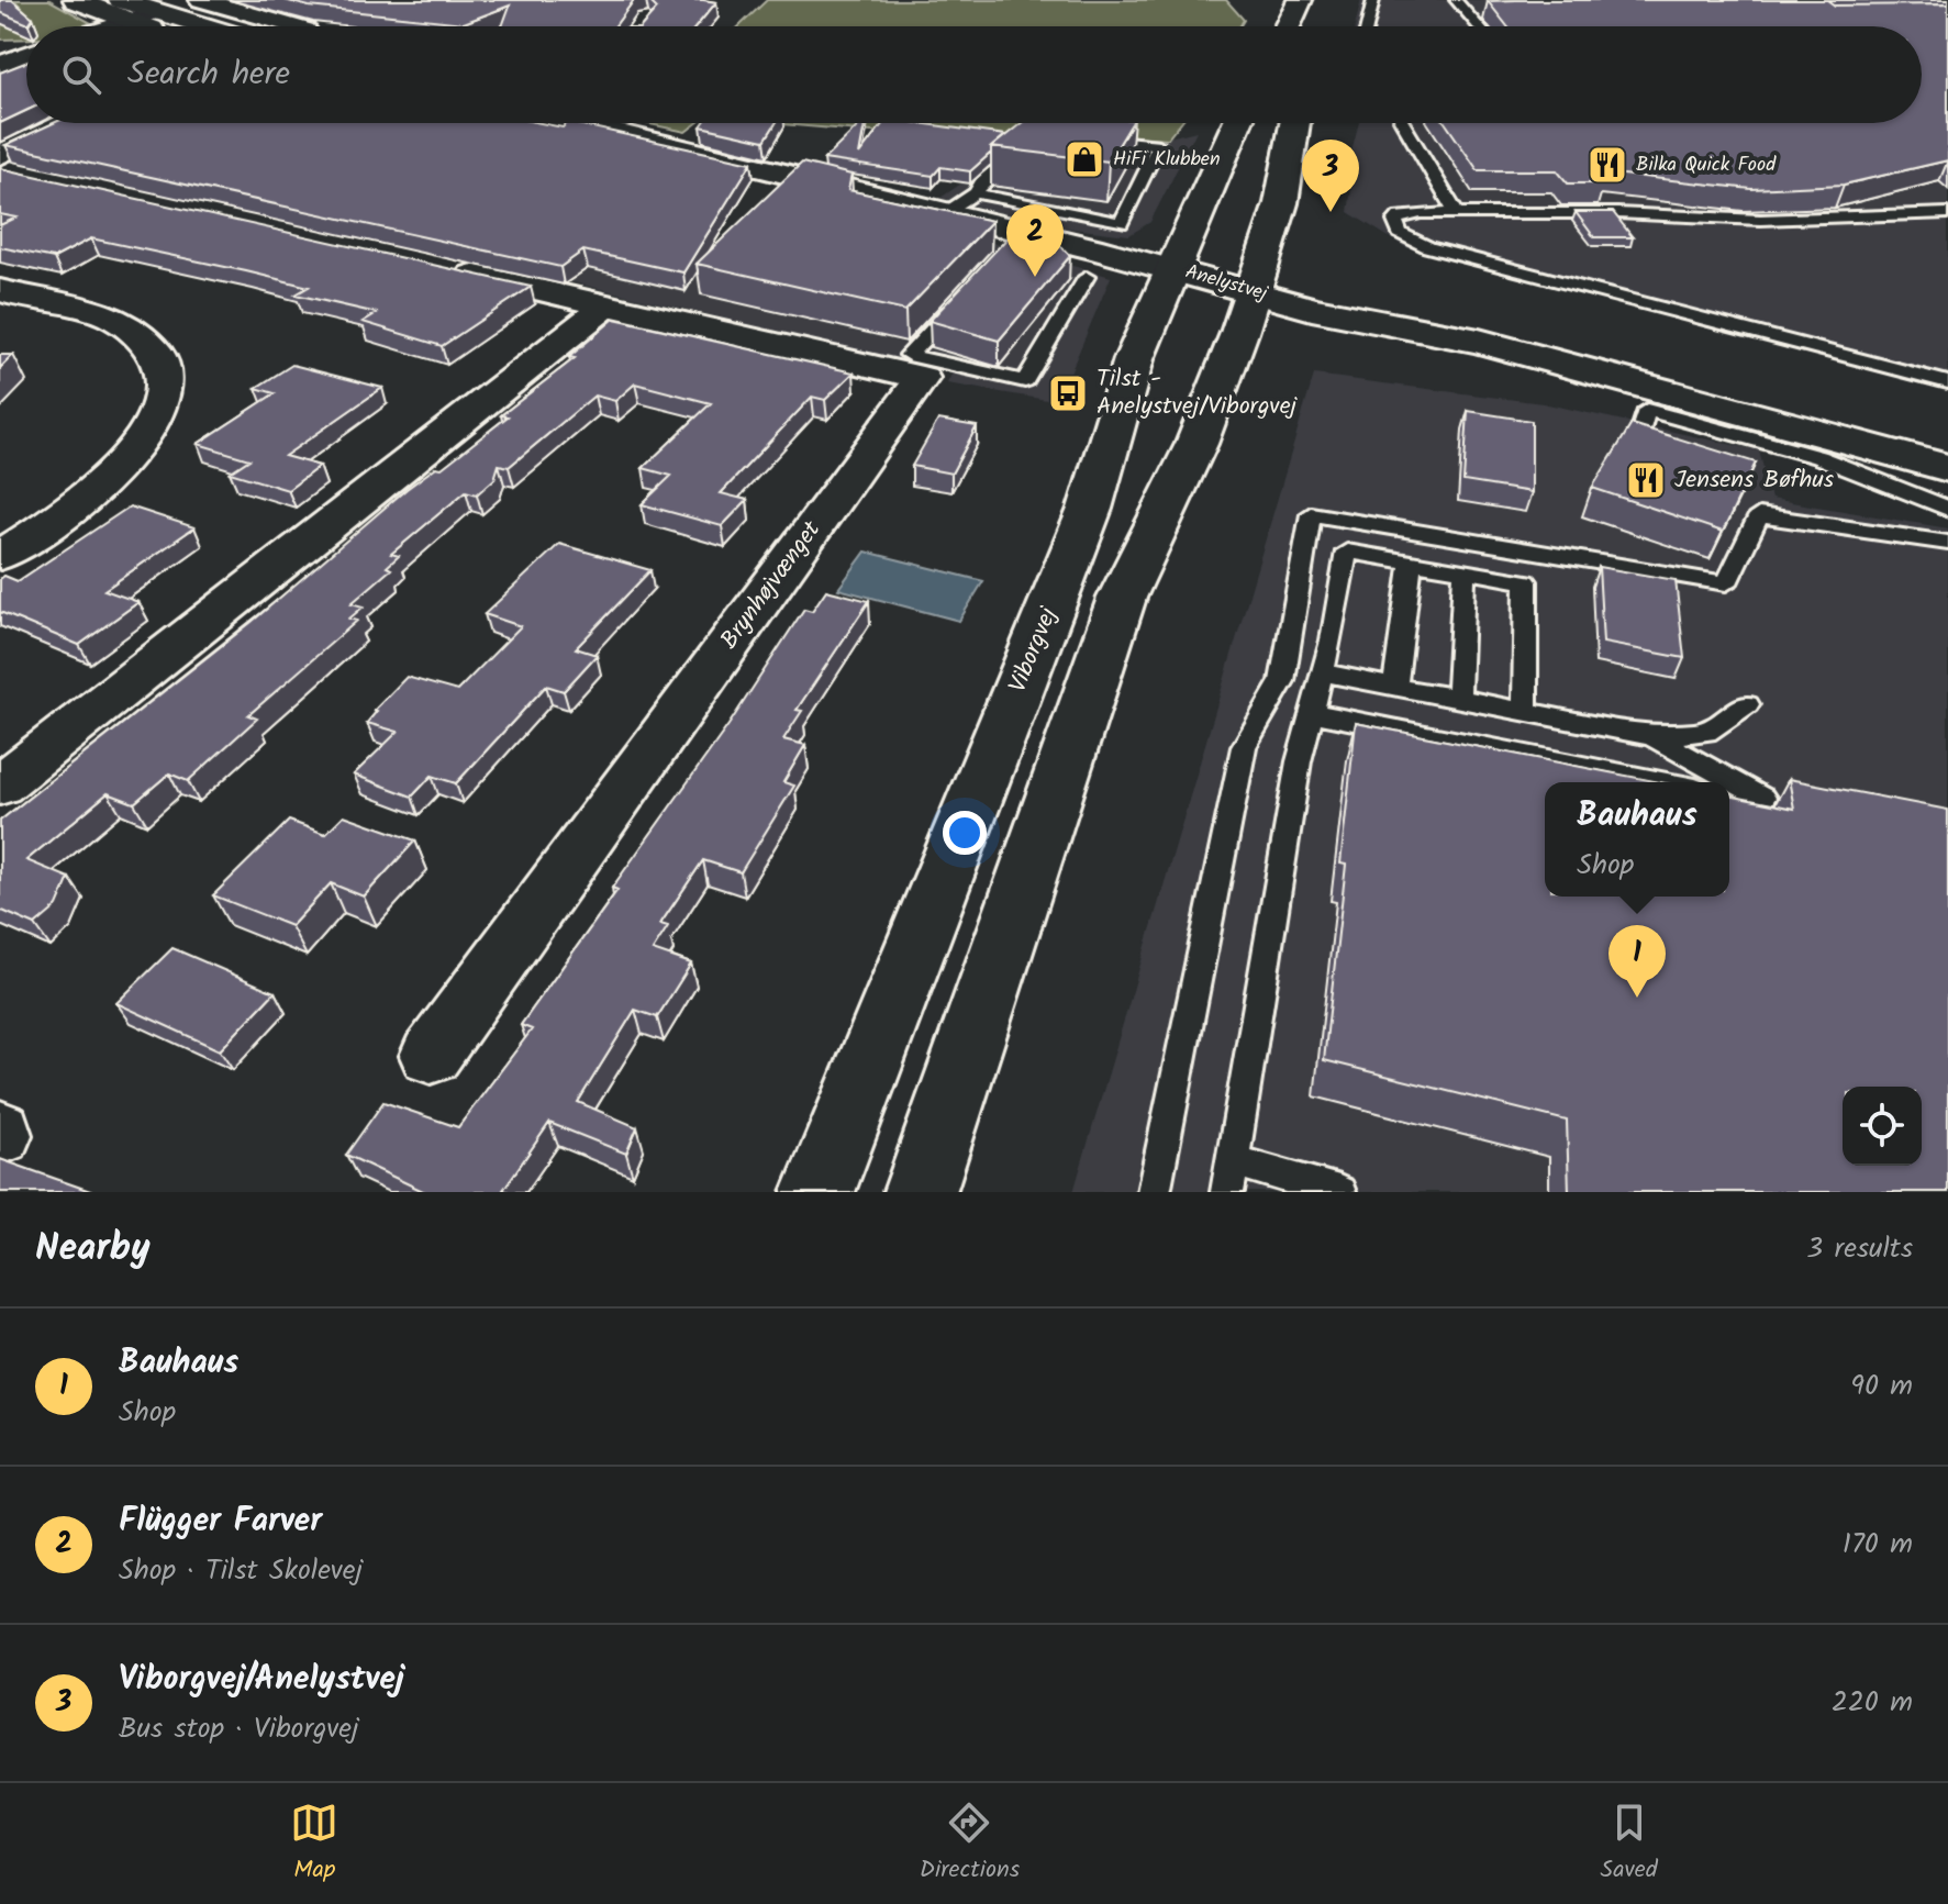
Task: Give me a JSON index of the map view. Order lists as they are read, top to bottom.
{
  "streets": {
    "main road": ["Anelystvej", "Viborgvej"],
    "street": ["Brynhøjvænget"]
  },
  "crossings": [
    ["Anelystvej", "Viborgvej"]
  ],
  "places": {
    "shop": ["HiFi Klubben"],
    "restaurant": ["Bilka Quick Food", "Jensens Bøfhus"],
    "bus stop": ["Tilst - Anelystvej/Viborgvej"]
  },
  "page": {
    "search": "Search here",
    "pins": ["3", "2", "1"],
    "popup": ["Bauhaus", "Shop"],
    "heading": ["Nearby", "3 results"],
    "list": [
      {
        "mark": "1",
        "name": "Bauhaus",
        "note": "Shop",
        "value": "90 m"
      },
      {
        "mark": "2",
        "name": "Flügger Farver",
        "note": "Shop · Tilst Skolevej",
        "value": "170 m"
      },
      {
        "mark": "3",
        "name": "Viborgvej/Anelystvej",
        "note": "Bus stop · Viborgvej",
        "value": "220 m"
      }
    ],
    "nav": ["Map", "Directions", "Saved"]
  }
}
